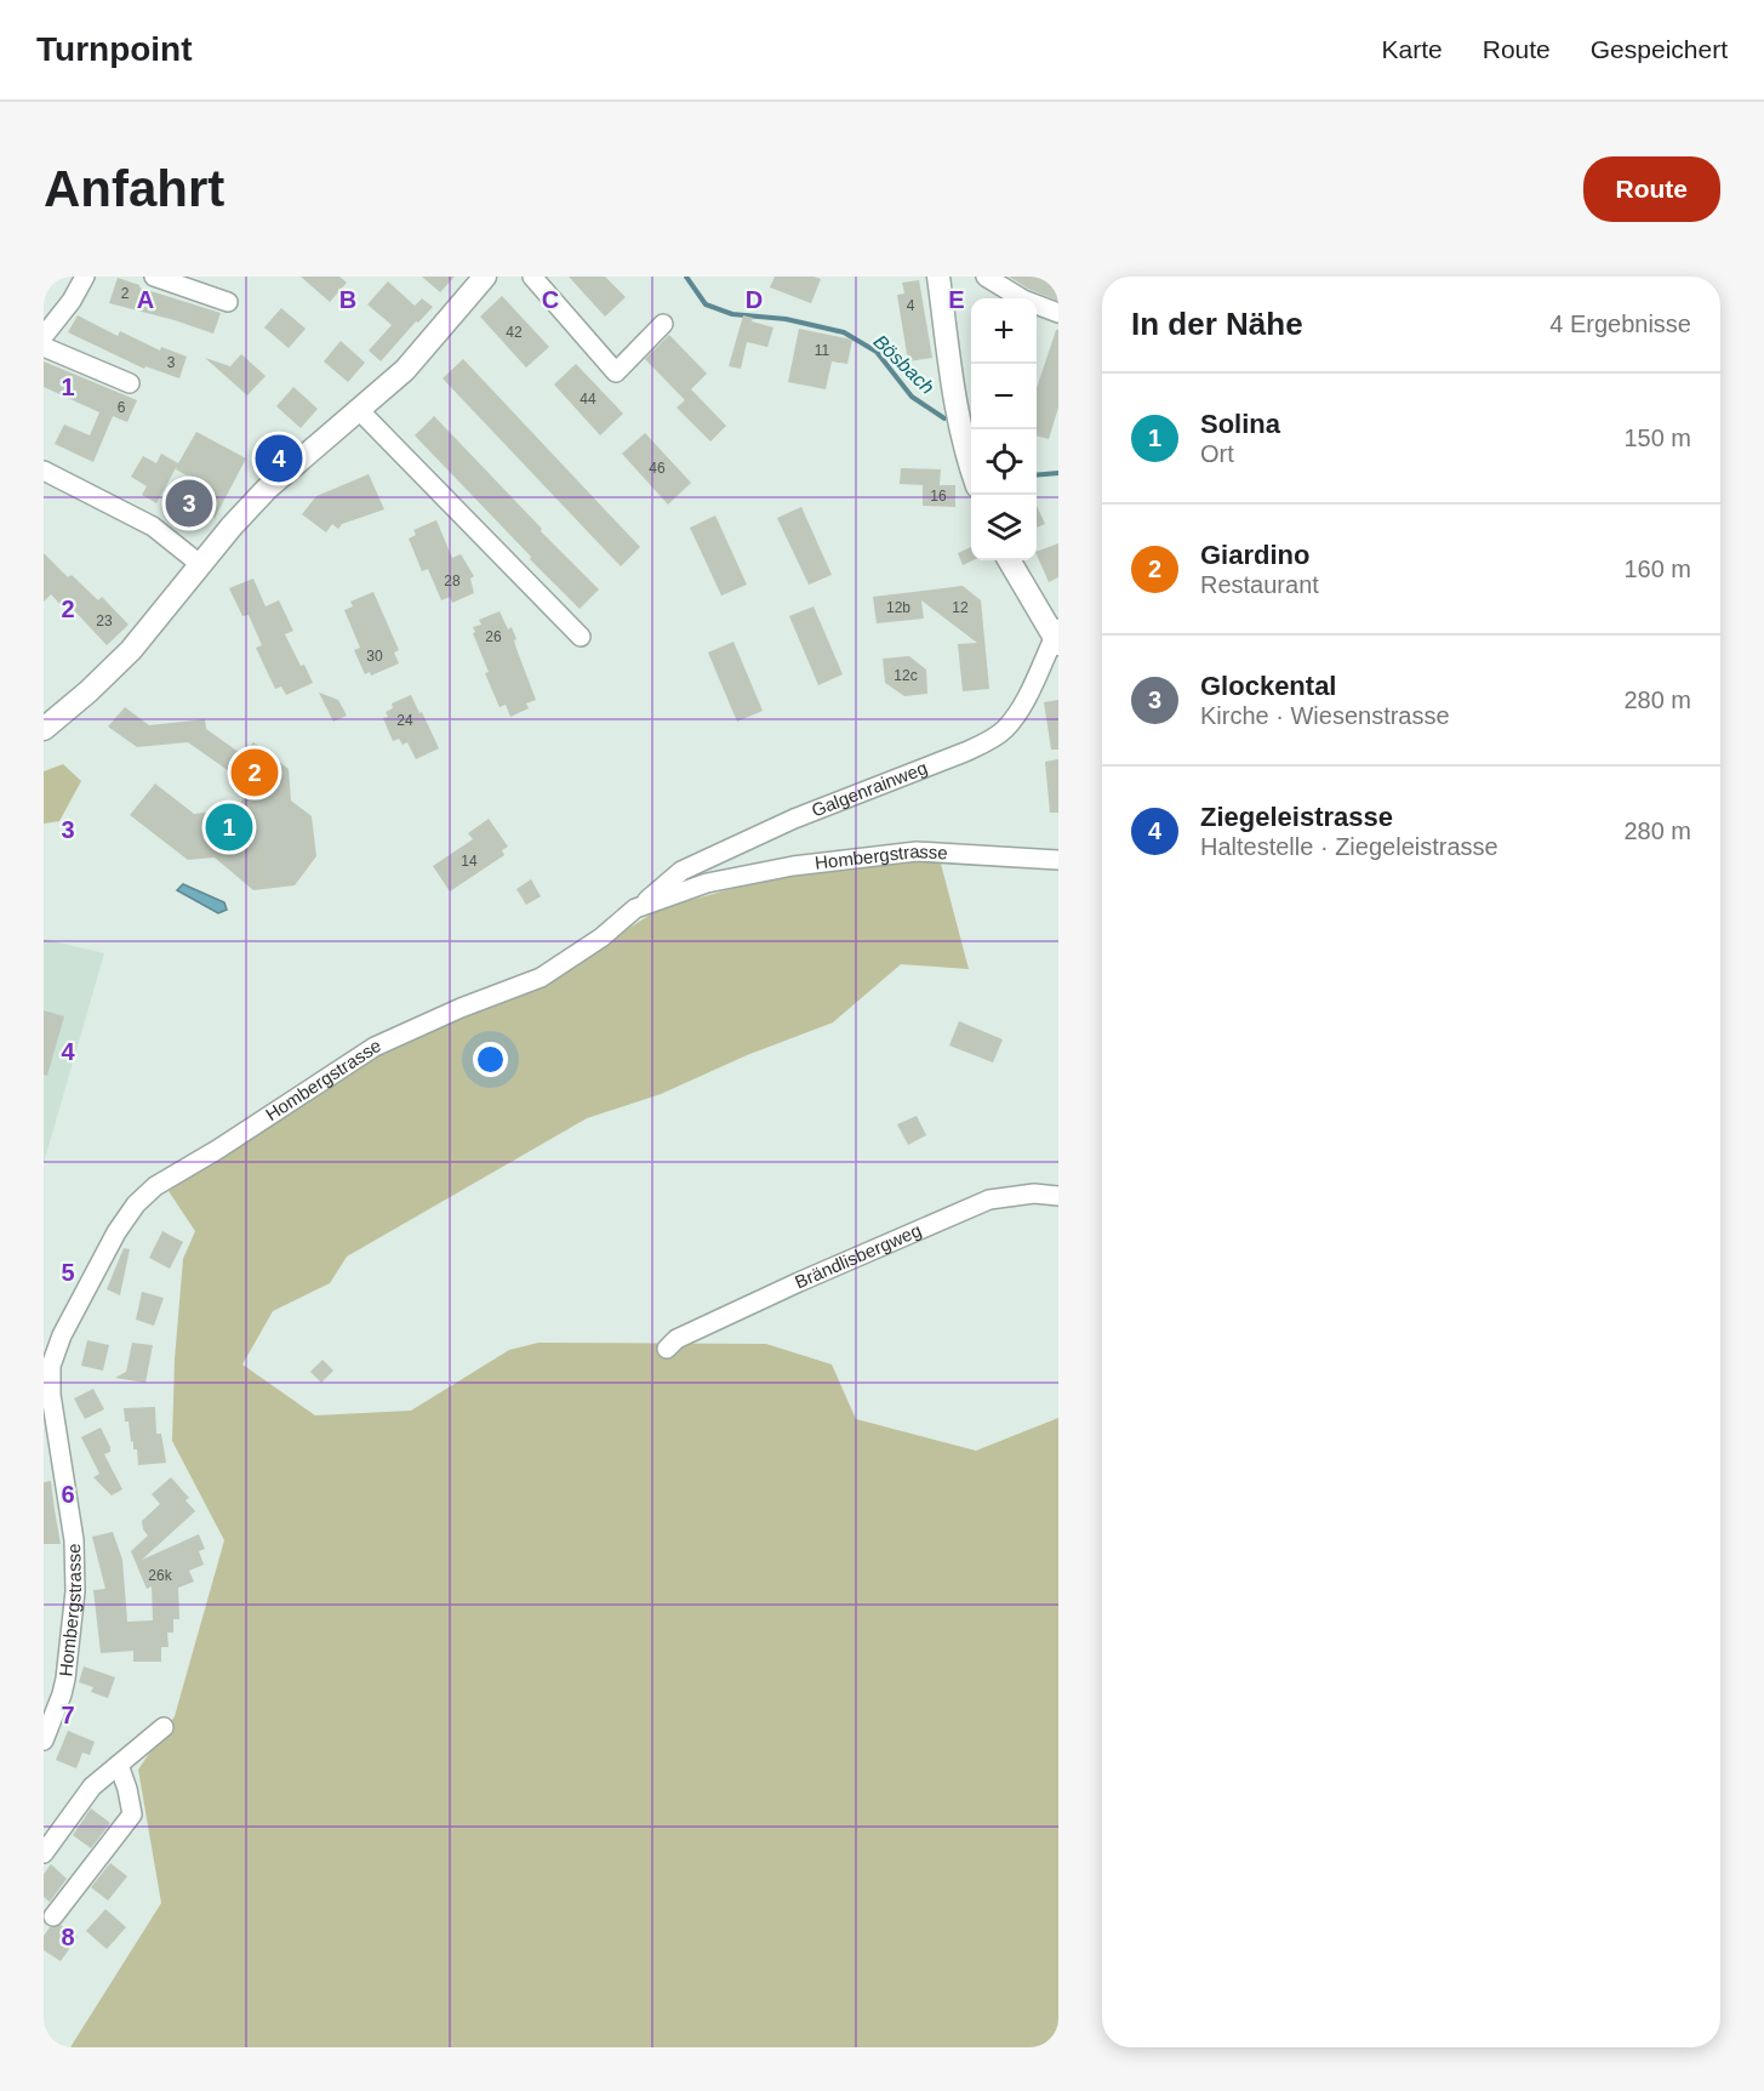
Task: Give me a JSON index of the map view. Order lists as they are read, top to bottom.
{
  "streets": {
    "street": ["Galgenrainweg", "Hombergstrasse", "Brändlisbergweg"]
  },
  "crossings": [
    ["Galgenrainweg", "Hombergstrasse"]
  ],
  "water": ["Bösbach"],
  "house_numbers": [
    "2",
    "4",
    "42",
    "11",
    "3",
    "44",
    "6",
    "46",
    "16",
    "28",
    "12b",
    "12",
    "23",
    "26",
    "30",
    "12c",
    "24",
    "14",
    "26k"
  ],
  "page": {
    "header": "Turnpoint",
    "nav": ["Karte", "Route", "Gespeichert"],
    "buttons": "Route",
    "title": "Anfahrt",
    "heading": ["In der Nähe", "4 Ergebnisse"],
    "map_buttons": ["+", "−"],
    "list": [
      {
        "mark": "1",
        "name": "Solina",
        "note": "Ort",
        "value": "150 m"
      },
      {
        "mark": "2",
        "name": "Giardino",
        "note": "Restaurant",
        "value": "160 m"
      },
      {
        "mark": "3",
        "name": "Glockental",
        "note": "Kirche · Wiesenstrasse",
        "value": "280 m"
      },
      {
        "mark": "4",
        "name": "Ziegeleistrasse",
        "note": "Haltestelle · Ziegeleistrasse",
        "value": "280 m"
      }
    ],
    "pins": [
      "4",
      "3",
      "2",
      "1"
    ]
  },
  "grid": {
    "columns": [
      "A",
      "B",
      "C",
      "D",
      "E"
    ],
    "rows": [
      "1",
      "2",
      "3",
      "4",
      "5",
      "6",
      "7",
      "8"
    ]
  }
}
